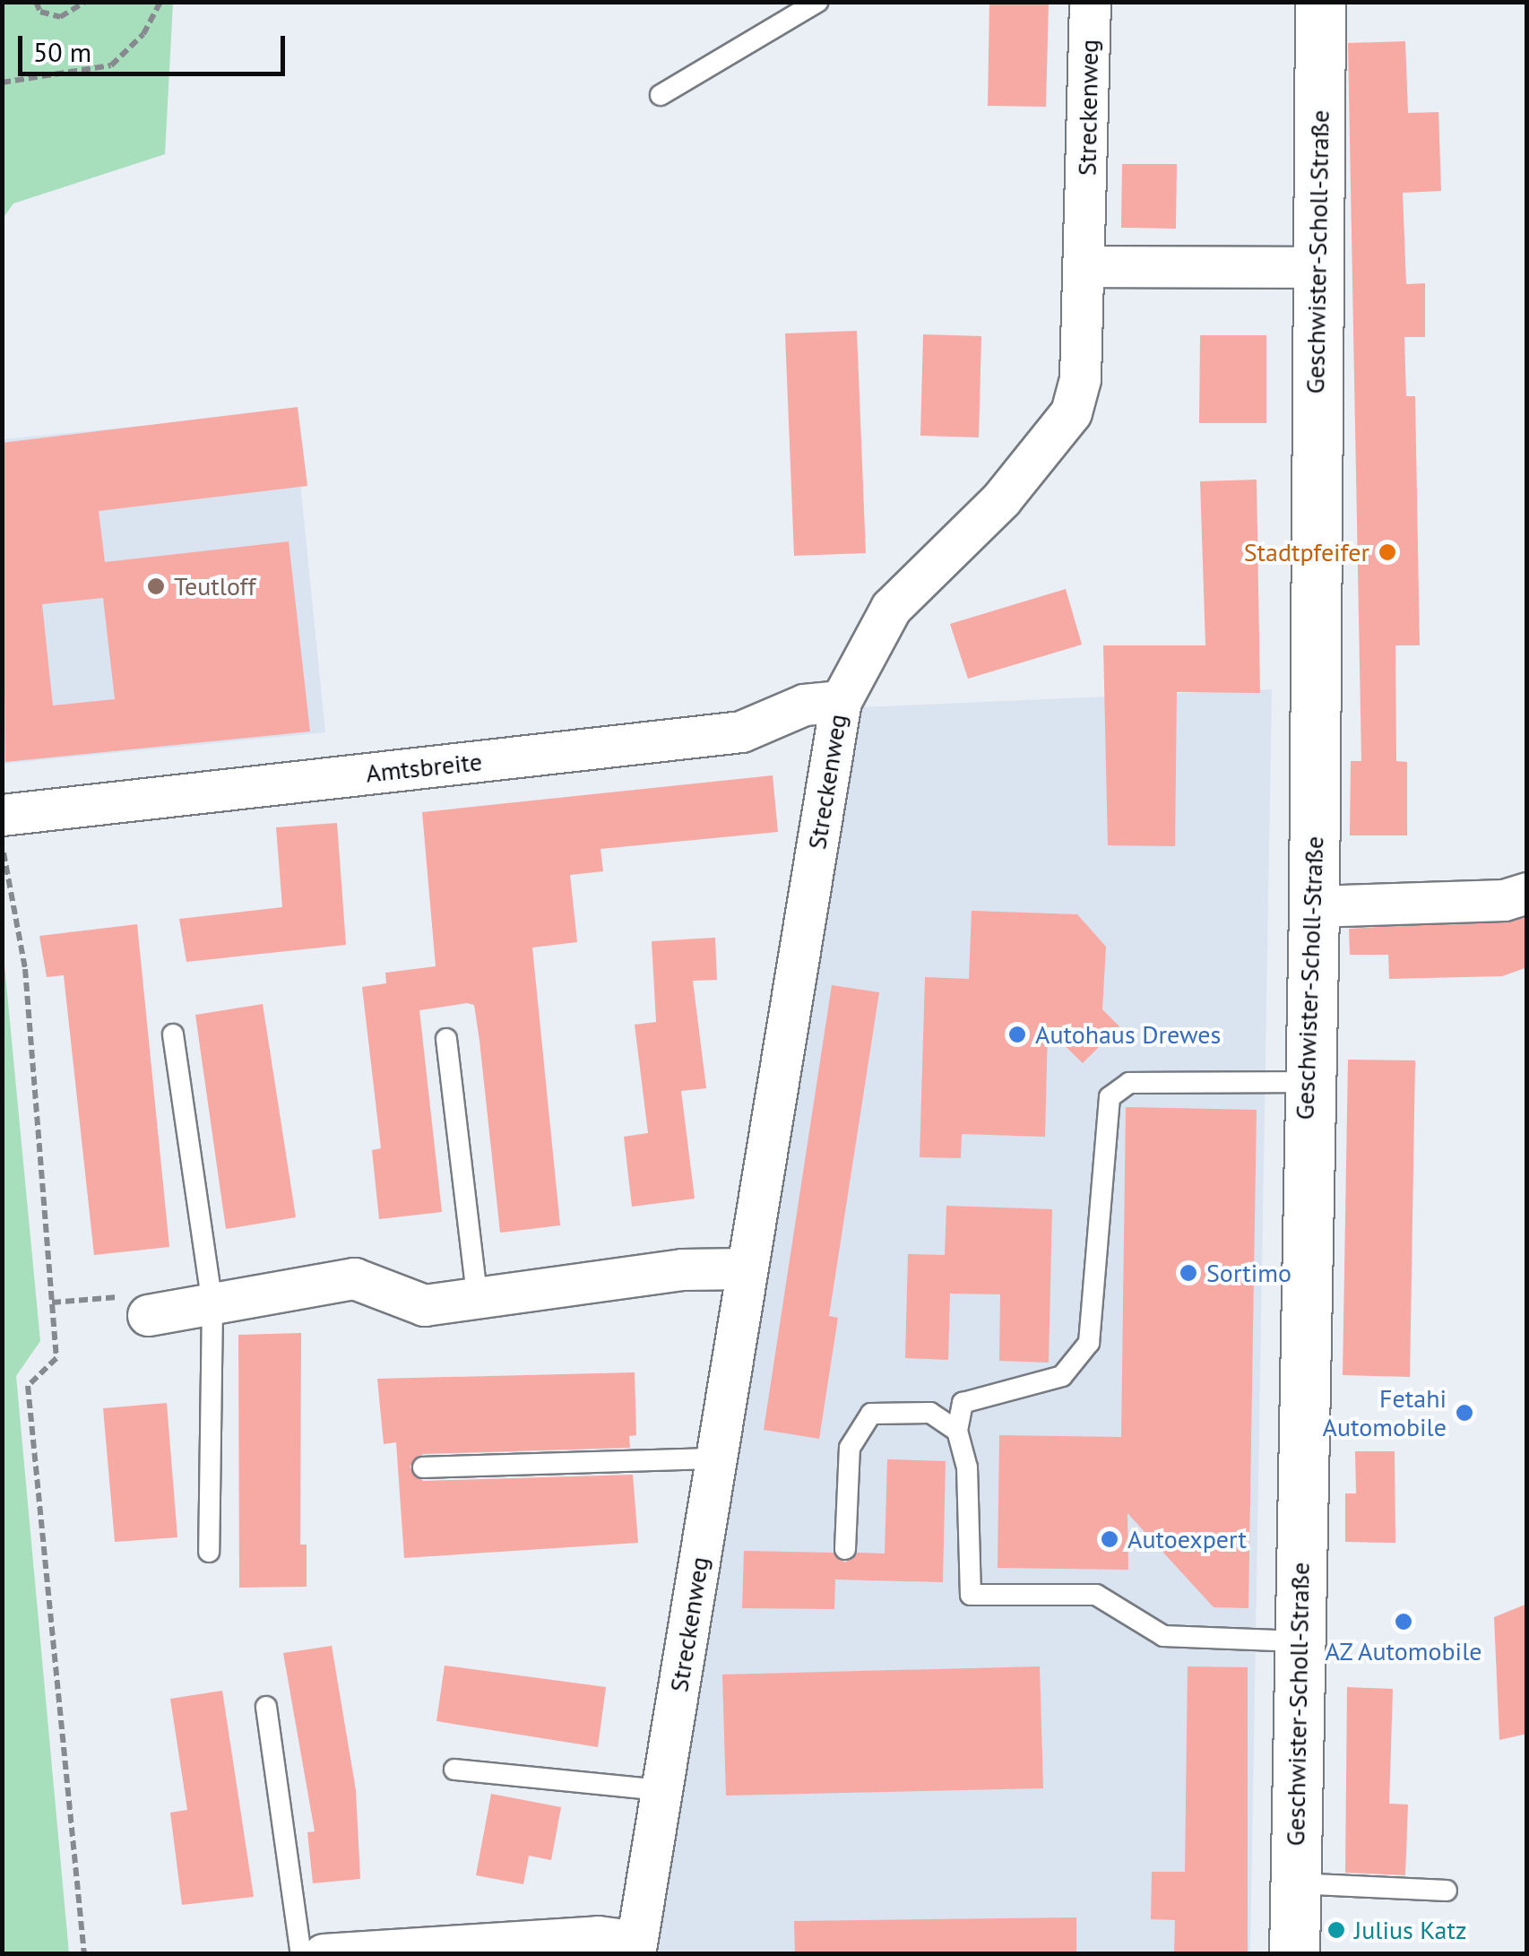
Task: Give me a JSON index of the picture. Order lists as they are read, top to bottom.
{
  "streets": {
    "street": ["Streckenweg", "Geschwister-Scholl-Straße", "Amtsbreite"]
  },
  "crossings": [
    ["Streckenweg", "Amtsbreite"]
  ],
  "places": [
    "Stadtpfeifer",
    "Teutloff",
    "Autohaus Drewes",
    "Sortimo",
    "Fetahi Automobile",
    "Autoexpert",
    "AZ Automobile",
    "Julius Katz"
  ],
  "scale_bar": "50 m"
}
